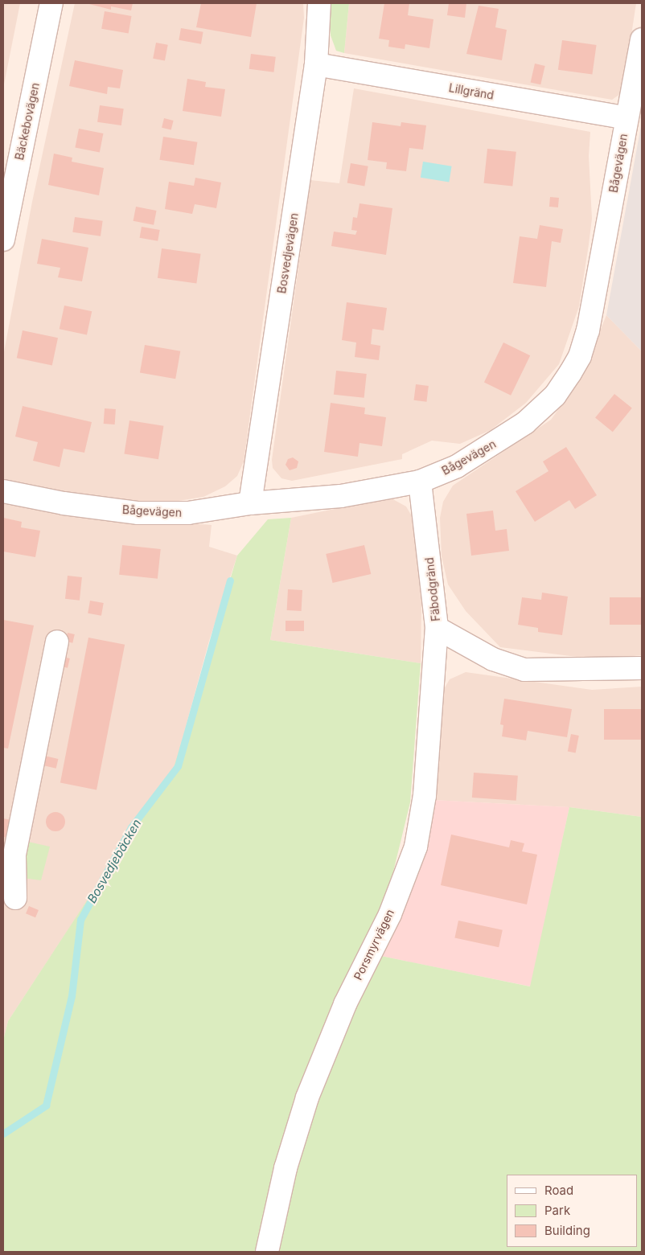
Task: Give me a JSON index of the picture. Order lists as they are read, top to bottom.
{
  "streets": {
    "street": [
      "Lillgränd",
      "Bäckebovägen",
      "Bågevägen",
      "Bosvedjevägen",
      "Fäbodgränd",
      "Porsmyrvägen"
    ]
  },
  "crossings": [
    ["Lillgränd", "Bågevägen"],
    ["Lillgränd", "Bosvedjevägen"],
    ["Bågevägen", "Bosvedjevägen"],
    ["Bågevägen", "Fäbodgränd"],
    ["Fäbodgränd", "Porsmyrvägen"]
  ],
  "water": ["Bosvedjebäcken"],
  "legend": ["Road", "Park", "Building"]
}
